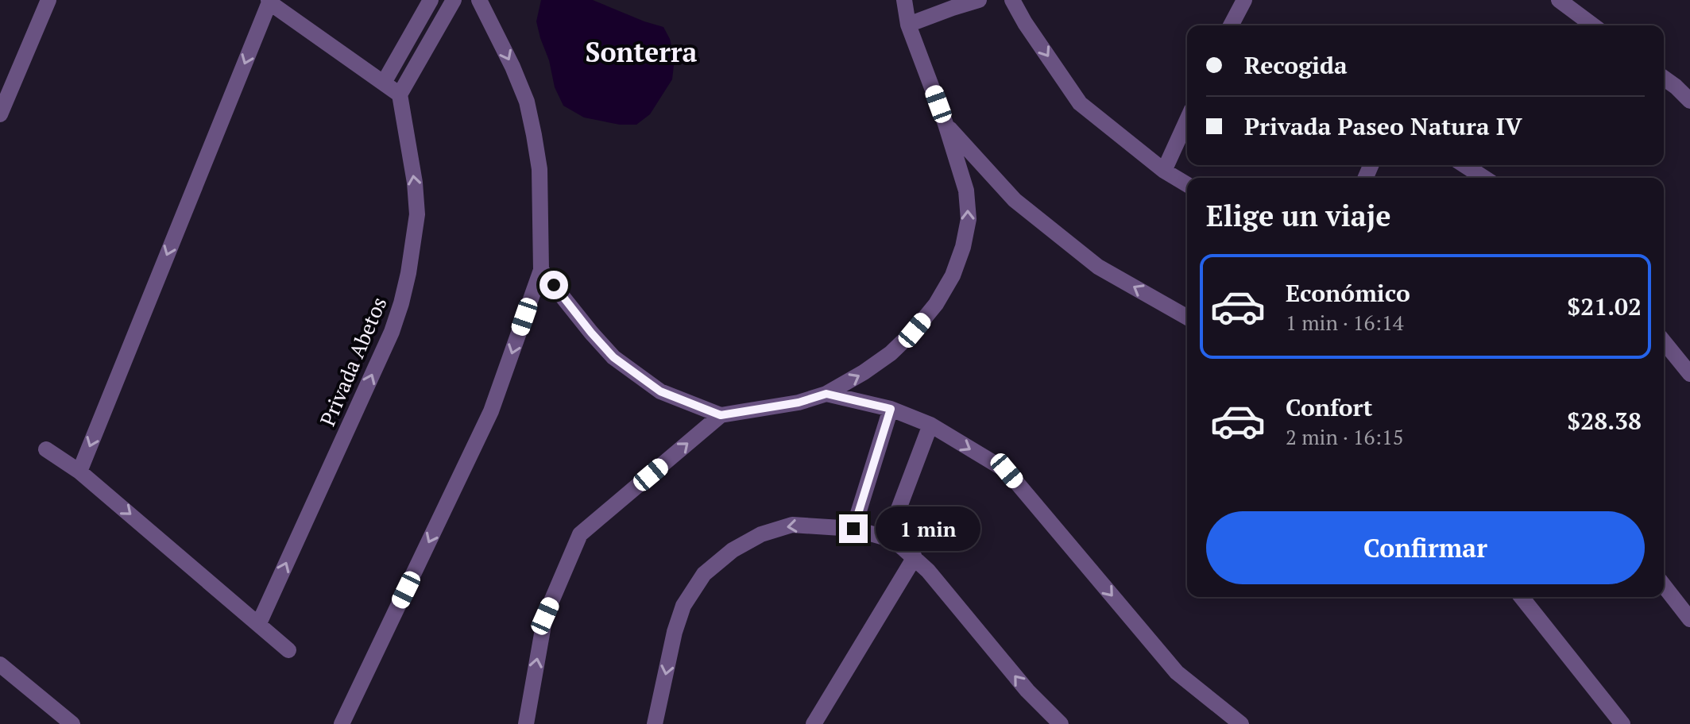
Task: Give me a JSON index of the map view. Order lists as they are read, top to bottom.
{
  "streets": {
    "street": ["Privada Abetos"]
  },
  "districts": ["Sonterra"],
  "page": {
    "banner": ["Recogida", "Privada Paseo Natura IV"],
    "heading": "Elige un viaje",
    "list": [
      {
        "name": "Económico",
        "note": "1 min · 16:14",
        "value": "$21.02"
      },
      {
        "name": "Confort",
        "note": "2 min · 16:15",
        "value": "$28.38"
      }
    ],
    "buttons": "Confirmar",
    "bubble": "1 min"
  }
}
